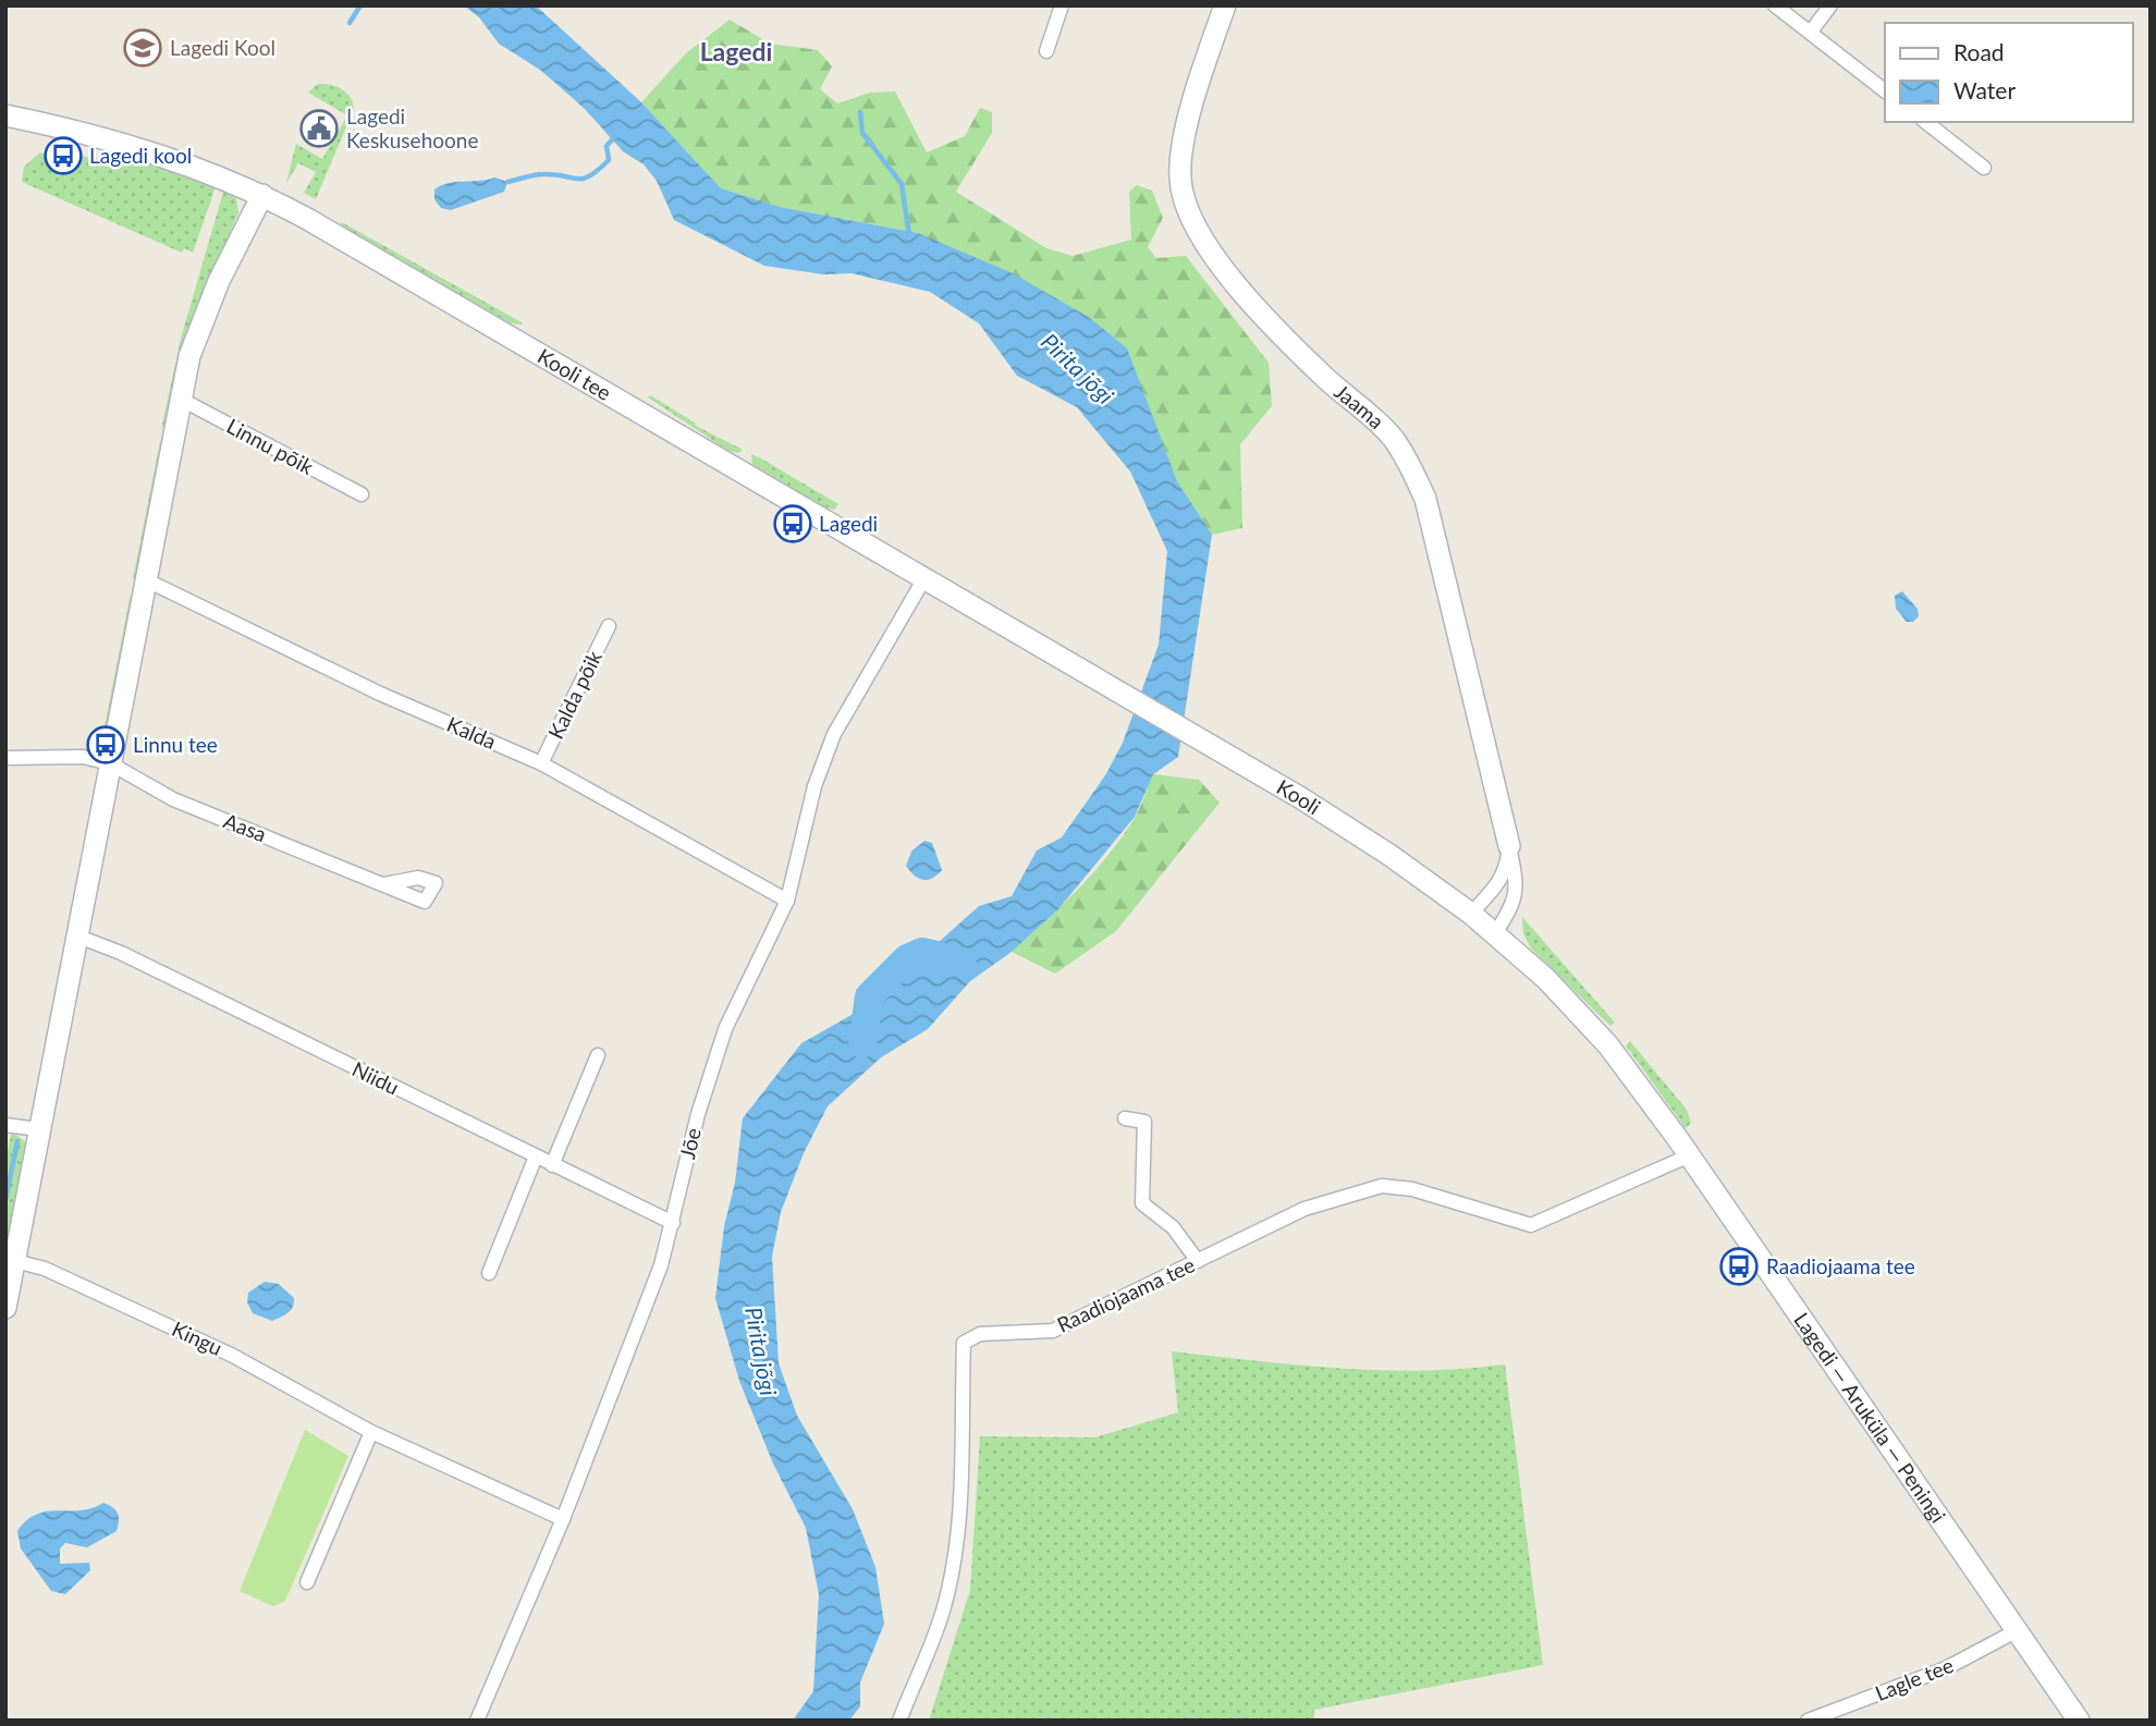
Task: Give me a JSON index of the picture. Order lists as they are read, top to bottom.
{
  "streets": {
    "street": [
      "Kooli tee",
      "Jaama",
      "Linnu põik",
      "Kalda põik",
      "Kalda",
      "Kooli",
      "Aasa",
      "Niidu",
      "Jõe",
      "Raadiojaama tee",
      "Kingu",
      "Lagedi — Aruküla — Peningi",
      "Lagle tee"
    ]
  },
  "crossings": [
    ["Kooli tee", "Kooli"],
    ["Kooli tee", "Jõe"],
    ["Jaama", "Kooli"],
    ["Jaama", "Lagedi — Aruküla — Peningi"],
    ["Kalda põik", "Kalda"],
    ["Kalda", "Jõe"],
    ["Kooli", "Lagedi — Aruküla — Peningi"],
    ["Niidu", "Jõe"],
    ["Jõe", "Kingu"],
    ["Raadiojaama tee", "Lagedi — Aruküla — Peningi"],
    ["Lagedi — Aruküla — Peningi", "Lagle tee"]
  ],
  "districts": ["Lagedi"],
  "water": ["Pirita jõgi"],
  "places": {
    "school or university": ["Lagedi Kool"],
    "public building": ["Lagedi Keskusehoone"],
    "bus stop": [
      "Lagedi kool",
      "Lagedi",
      "Linnu tee",
      "Raadiojaama tee"
    ]
  },
  "legend": ["Road", "Water"]
}
